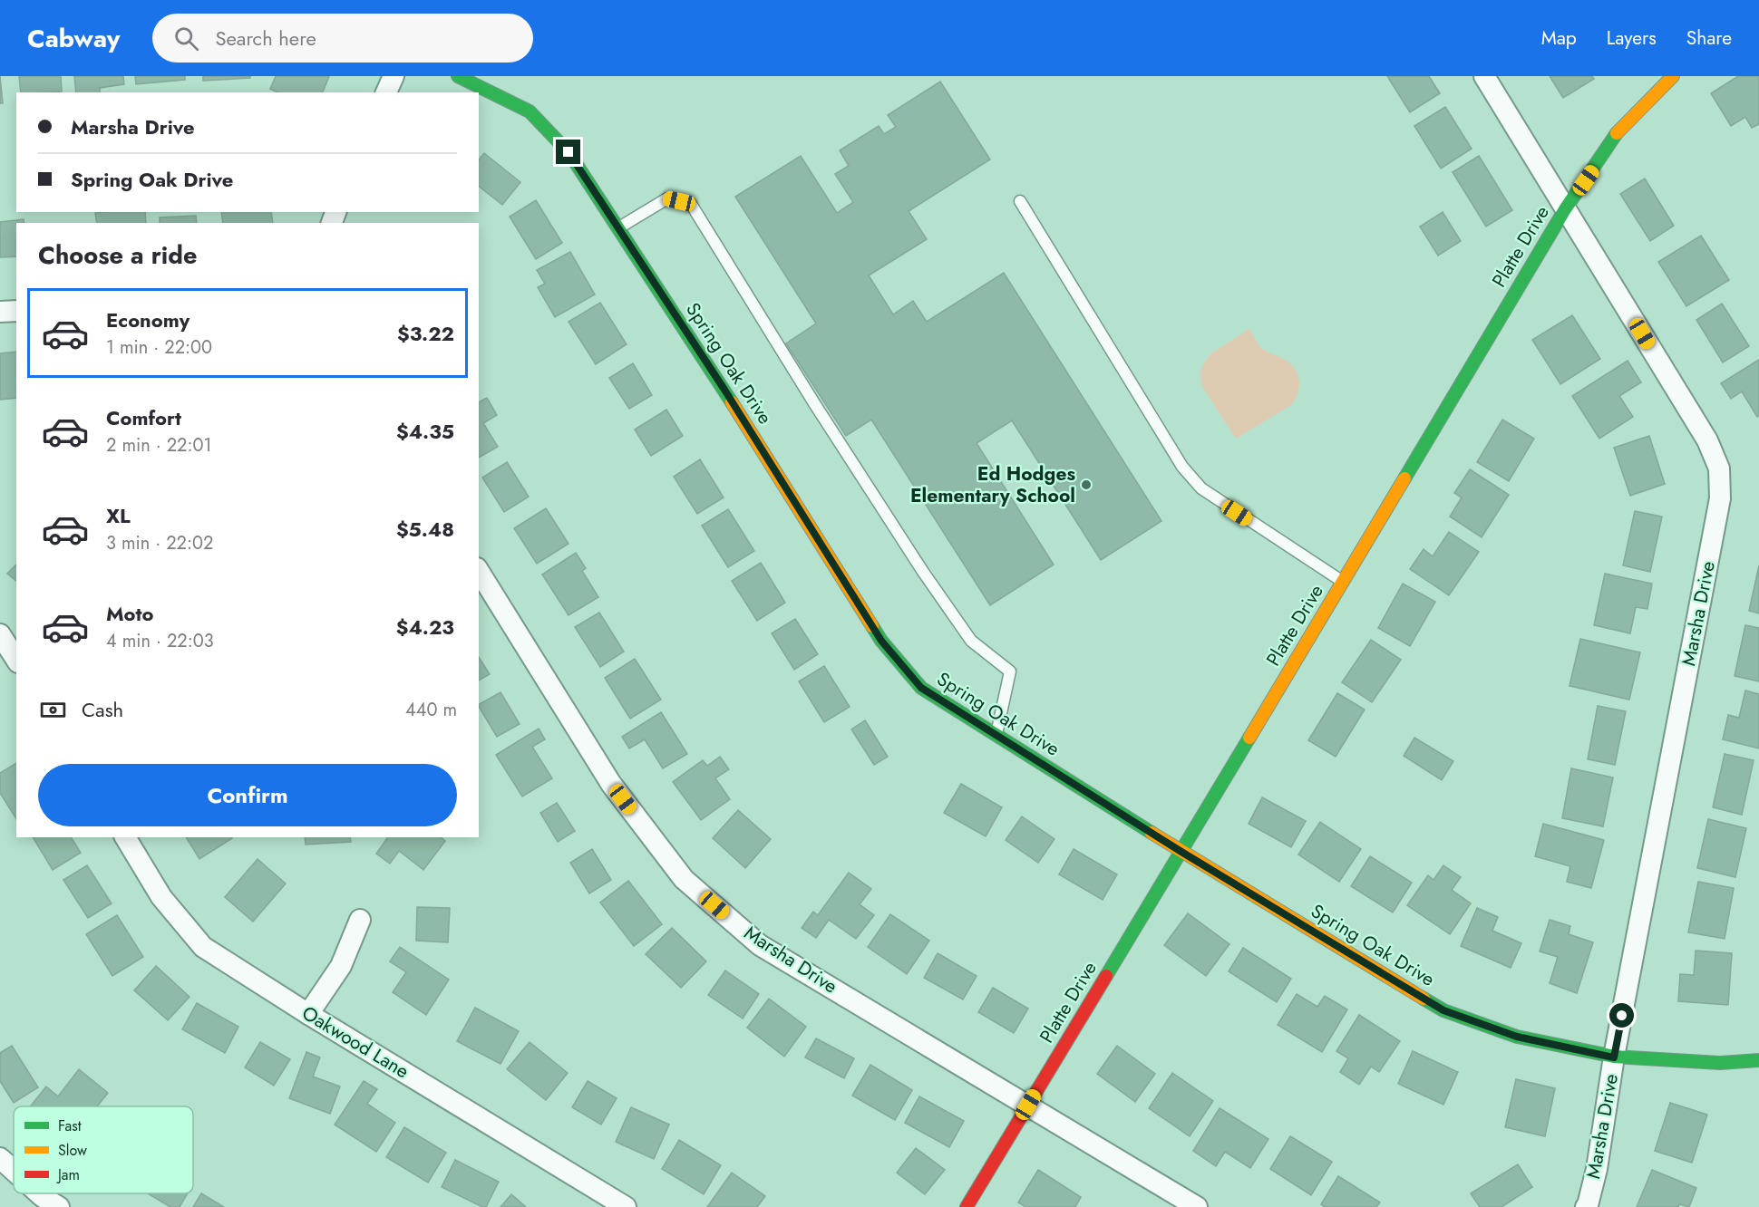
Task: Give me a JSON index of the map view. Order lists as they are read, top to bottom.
{
  "streets": {
    "street": [
      "Platte Drive",
      "Spring Oak Drive",
      "Marsha Drive",
      "Oakwood Lane"
    ]
  },
  "crossings": [
    ["Platte Drive", "Spring Oak Drive"],
    ["Platte Drive", "Marsha Drive"],
    ["Spring Oak Drive", "Marsha Drive"]
  ],
  "places": ["Ed Hodges Elementary School"],
  "legend": ["Fast", "Slow", "Jam"],
  "page": {
    "header": "Cabway",
    "search": "Search here",
    "nav": ["Map", "Layers", "Share"],
    "banner": ["Marsha Drive", "Spring Oak Drive"],
    "heading": "Choose a ride",
    "list": [
      {
        "name": "Economy",
        "note": "1 min · 22:00",
        "value": "$3.22"
      },
      {
        "name": "Comfort",
        "note": "2 min · 22:01",
        "value": "$4.35"
      },
      {
        "name": "XL",
        "note": "3 min · 22:02",
        "value": "$5.48"
      },
      {
        "name": "Moto",
        "note": "4 min · 22:03",
        "value": "$4.23"
      }
    ],
    "pay": ["Cash", "440 m"],
    "buttons": "Confirm"
  }
}
